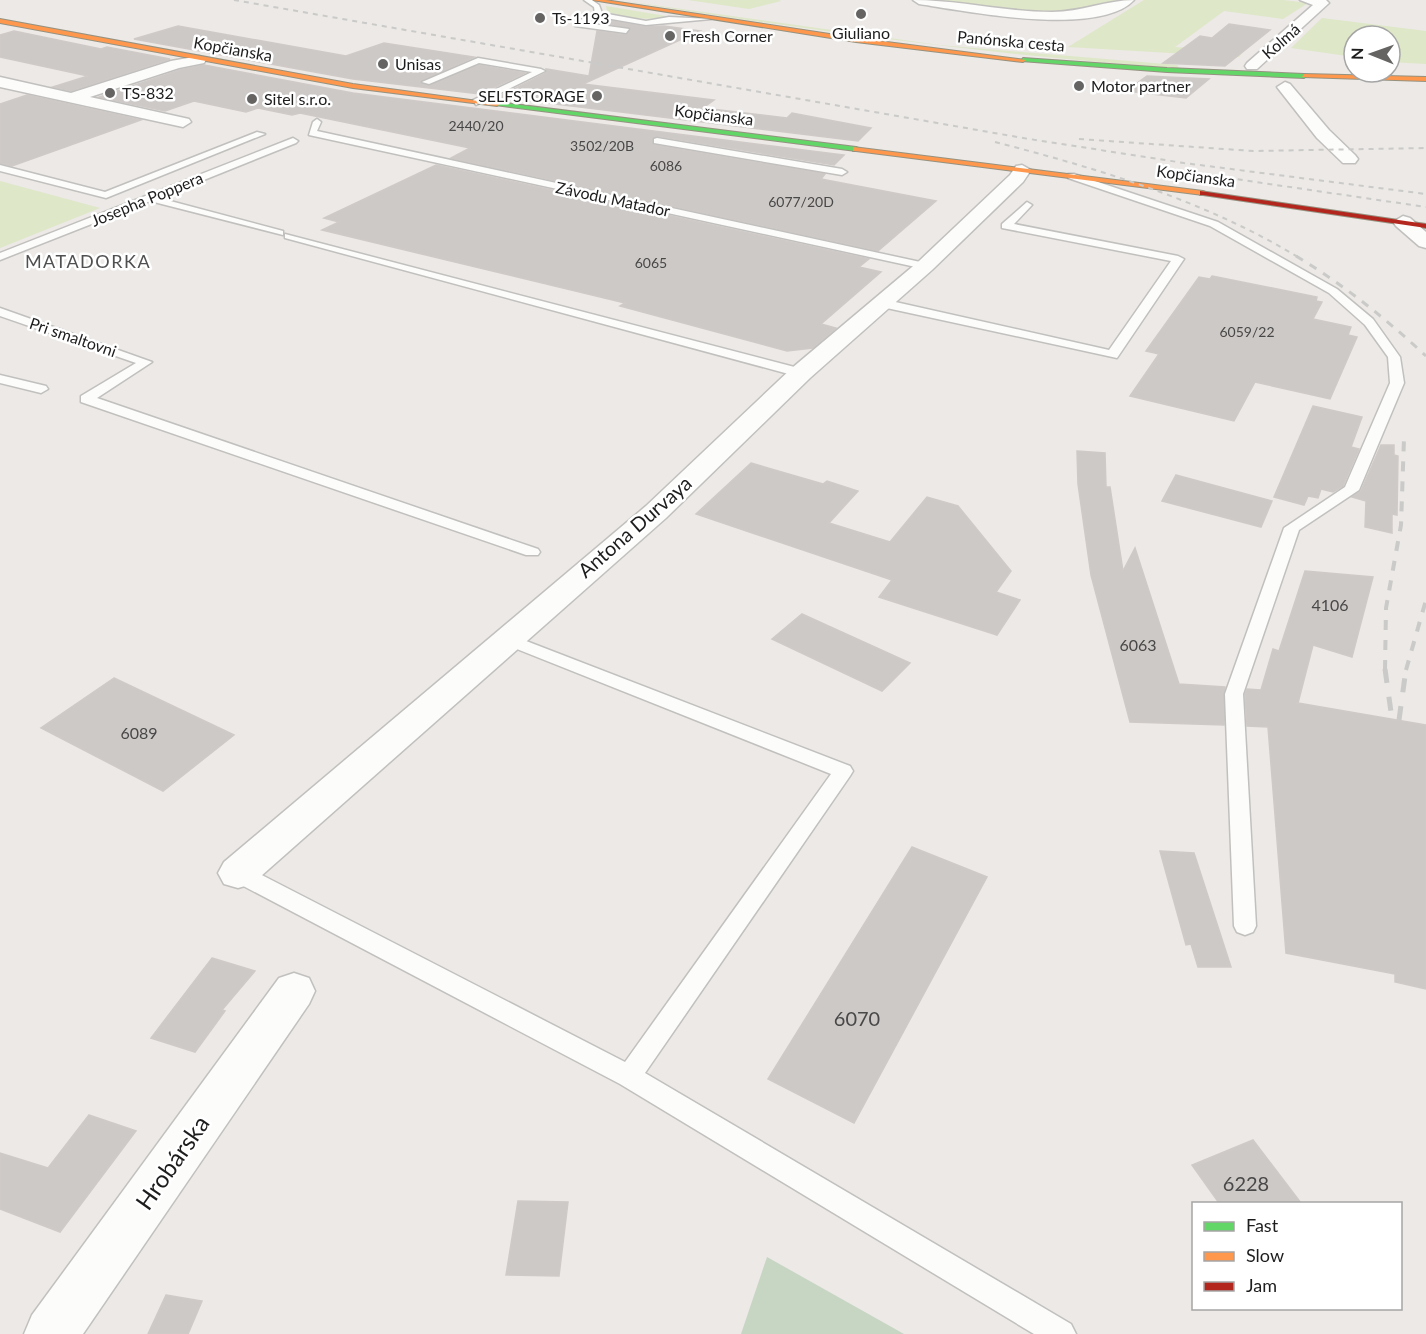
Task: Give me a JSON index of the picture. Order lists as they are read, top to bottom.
{
  "streets": {
    "main road": ["Panónska cesta", "Kopčianska"],
    "street": ["Kolmá", "Antona Durvaya", "Hrobárska"],
    "lane": ["Josepha Poppera", "Závodu Matador", "Pri smaltovni"]
  },
  "crossings": [
    ["Panónska cesta", "Kolmá"],
    ["Kopčianska", "Antona Durvaya"],
    ["Závodu Matador", "Antona Durvaya"]
  ],
  "districts": ["MATADORKA"],
  "places": [
    "Giuliano",
    "Ts-1193",
    "Fresh Corner",
    "Unisas",
    "Motor partner",
    "TS-832",
    "SELFSTORAGE",
    "Sitel s.r.o."
  ],
  "house_numbers": [
    "2440/20",
    "3502/20B",
    "6086",
    "6077/20D",
    "6065",
    "6059/22",
    "4106",
    "6063",
    "6089",
    "6070",
    "6228"
  ],
  "legend": ["Fast", "Slow", "Jam"],
  "north": "left"
}
